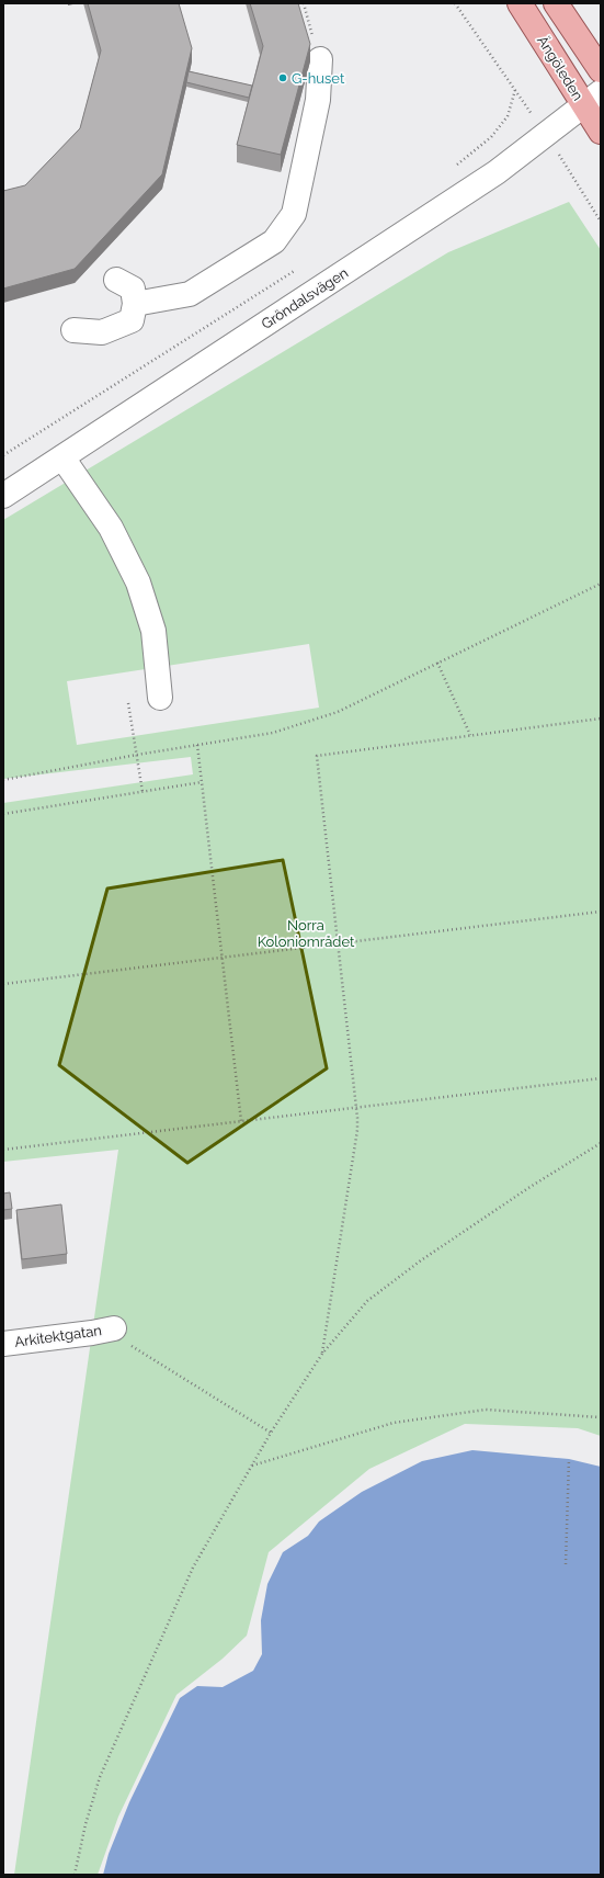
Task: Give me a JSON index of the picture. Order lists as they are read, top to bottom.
{
  "streets": {
    "main road": ["Ängöleden"],
    "street": ["Gröndalsvägen", "Arkitektgatan"]
  },
  "crossings": [
    ["Ängöleden", "Gröndalsvägen"]
  ],
  "parks": ["Norra Koloniområdet"],
  "places": ["G-huset"]
}
